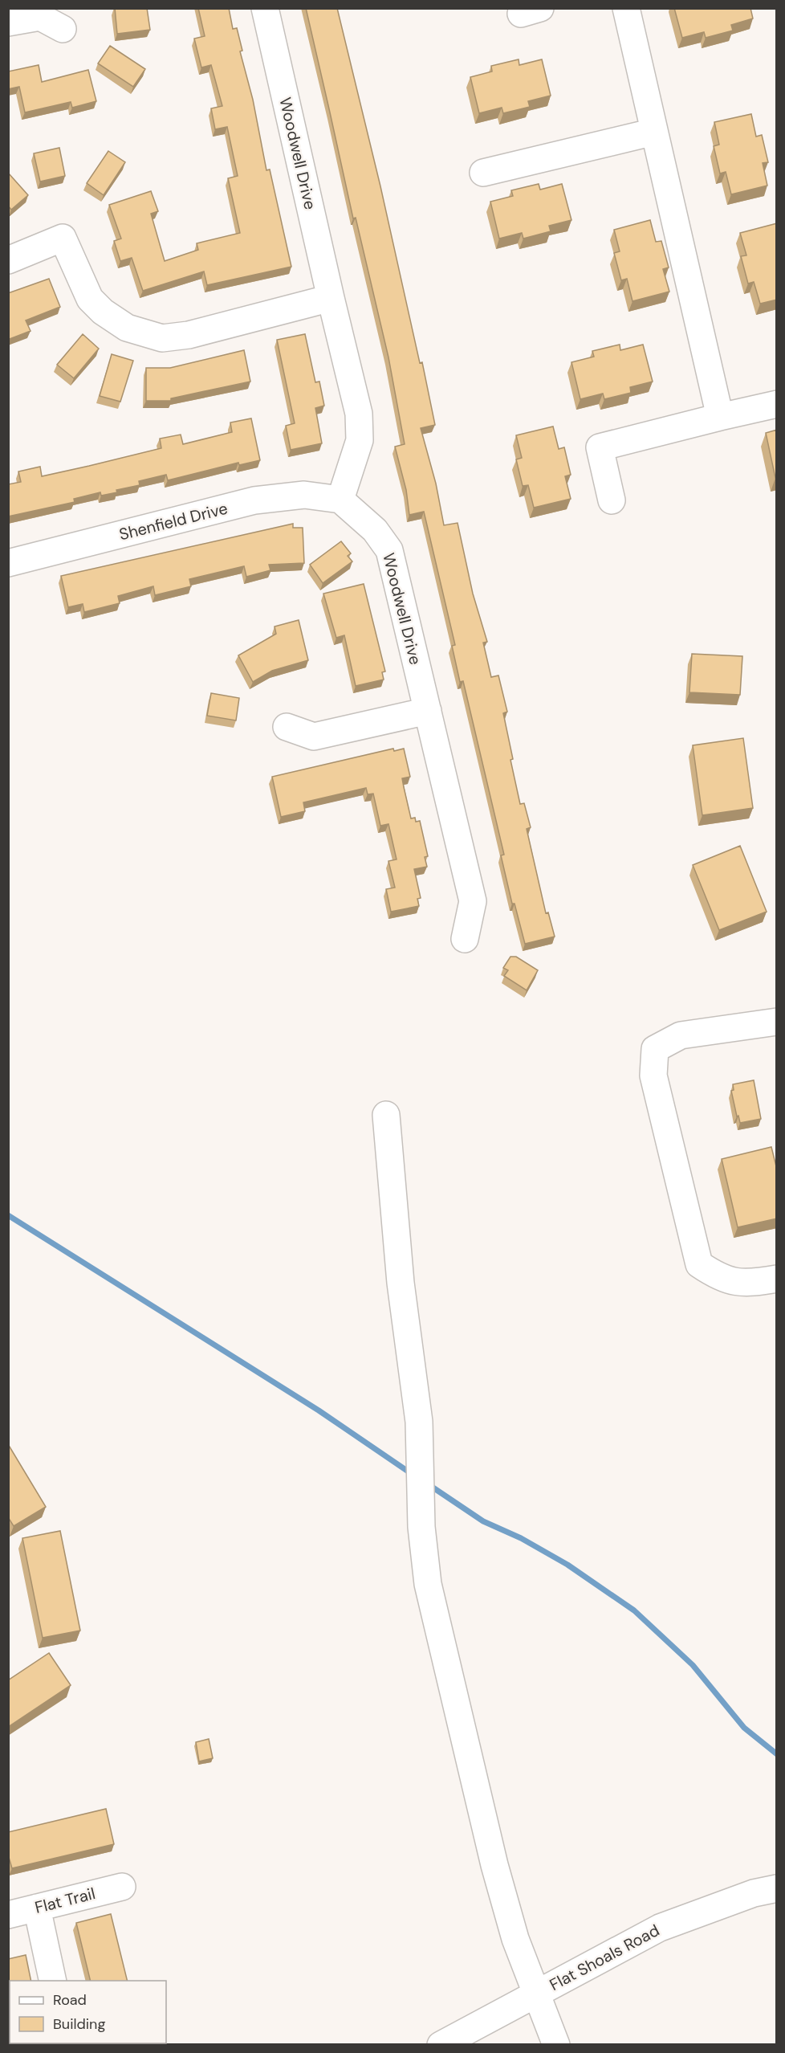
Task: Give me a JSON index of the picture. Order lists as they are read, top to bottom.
{
  "streets": {
    "street": [
      "Woodwell Drive",
      "Shenfield Drive",
      "Flat Trail",
      "Flat Shoals Road"
    ]
  },
  "crossings": [
    ["Woodwell Drive", "Shenfield Drive"]
  ],
  "legend": ["Road", "Building"]
}
